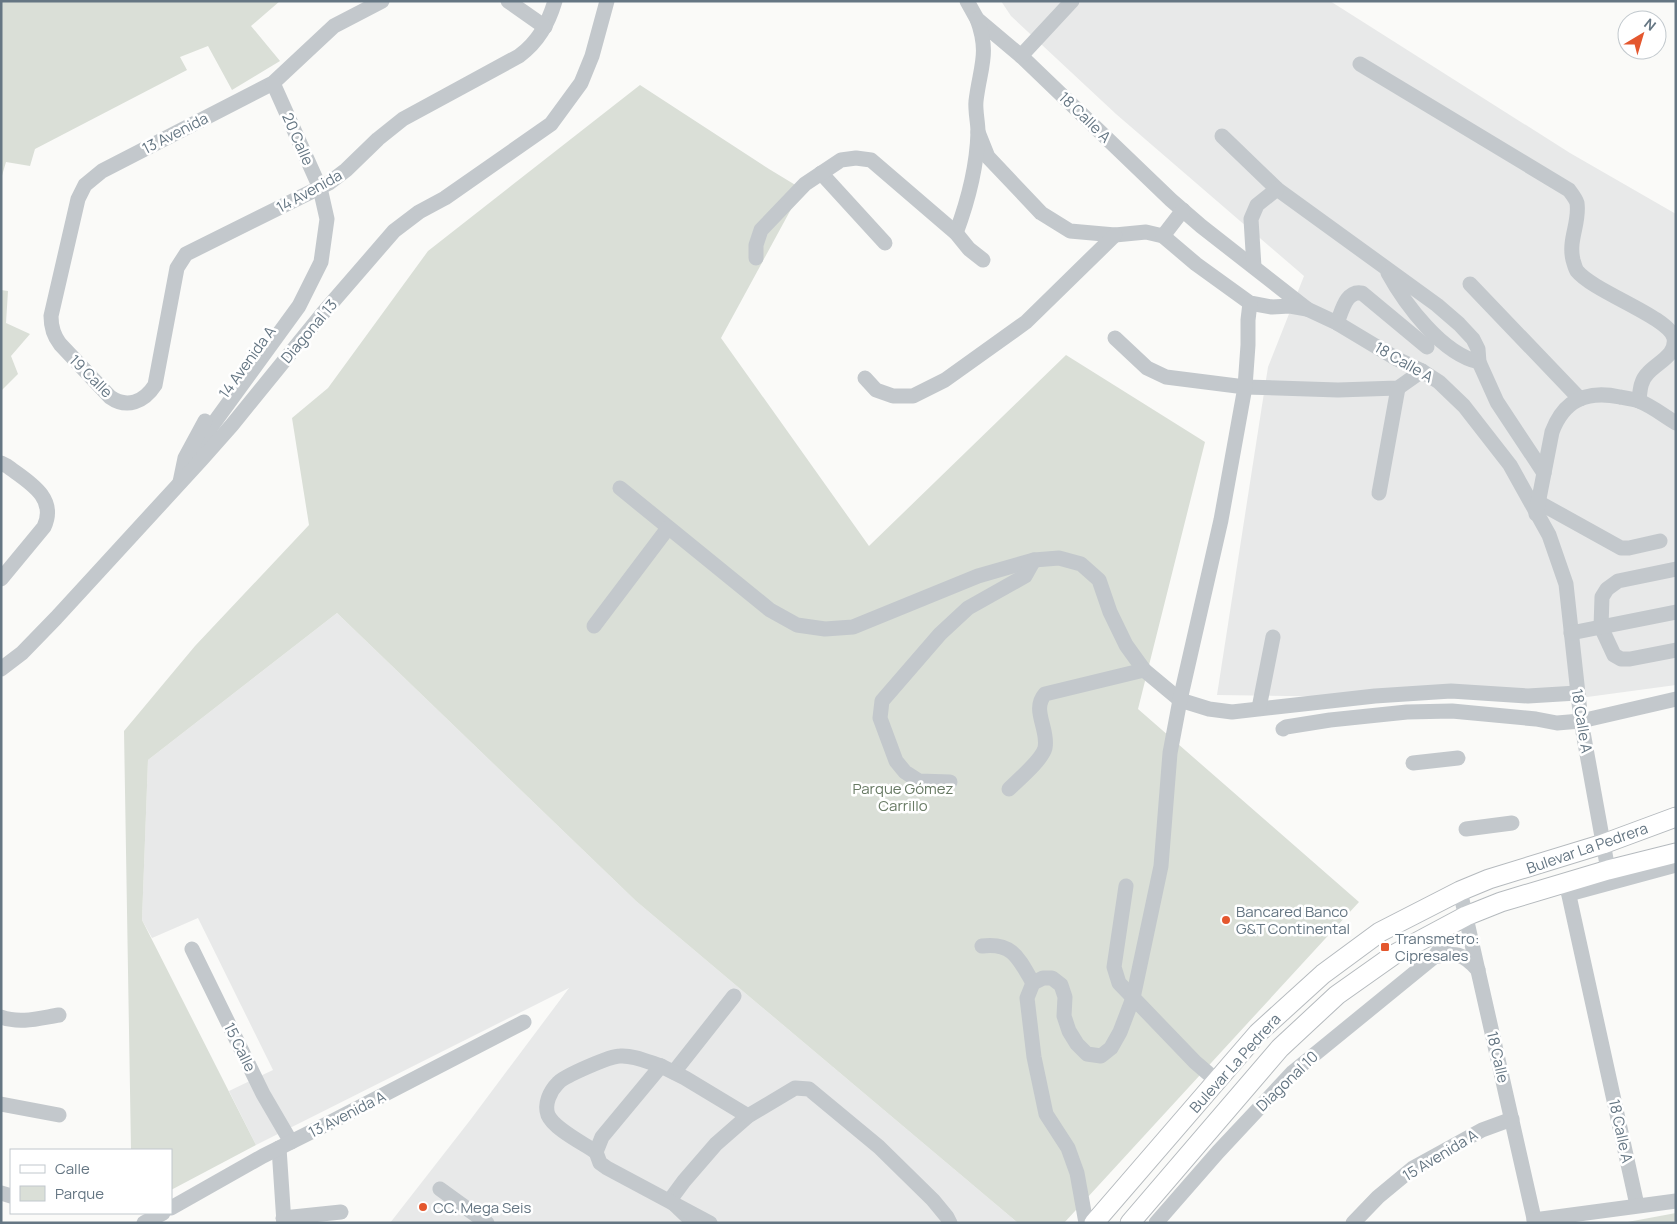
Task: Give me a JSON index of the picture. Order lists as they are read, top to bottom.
{
  "streets": {
    "main road": ["Bulevar La Pedrera"],
    "street": [
      "18 Calle A",
      "13 Avenida",
      "20 Calle",
      "14 Avenida",
      "Diagonal 13",
      "14 Avenida A",
      "19 Calle",
      "15 Calle",
      "18 Calle",
      "Diagonal 10",
      "13 Avenida A",
      "15 Avenida A"
    ]
  },
  "crossings": [
    ["18 Calle A", "Bulevar La Pedrera"],
    ["13 Avenida", "20 Calle"],
    ["13 Avenida", "19 Calle"],
    ["20 Calle", "14 Avenida"],
    ["20 Calle", "14 Avenida A"],
    ["14 Avenida", "19 Calle"],
    ["Diagonal 13", "14 Avenida A"],
    ["Bulevar La Pedrera", "18 Calle"],
    ["15 Calle", "13 Avenida A"],
    ["18 Calle", "15 Avenida A"]
  ],
  "parks": ["Parque Gómez Carrillo"],
  "places": {
    "other": ["Bancared Banco G&T Continental", "CC. Mega Seis"],
    "transit": ["Transmetro: Cipresales"]
  },
  "legend": ["Calle", "Parque"],
  "north": "top right"
}
